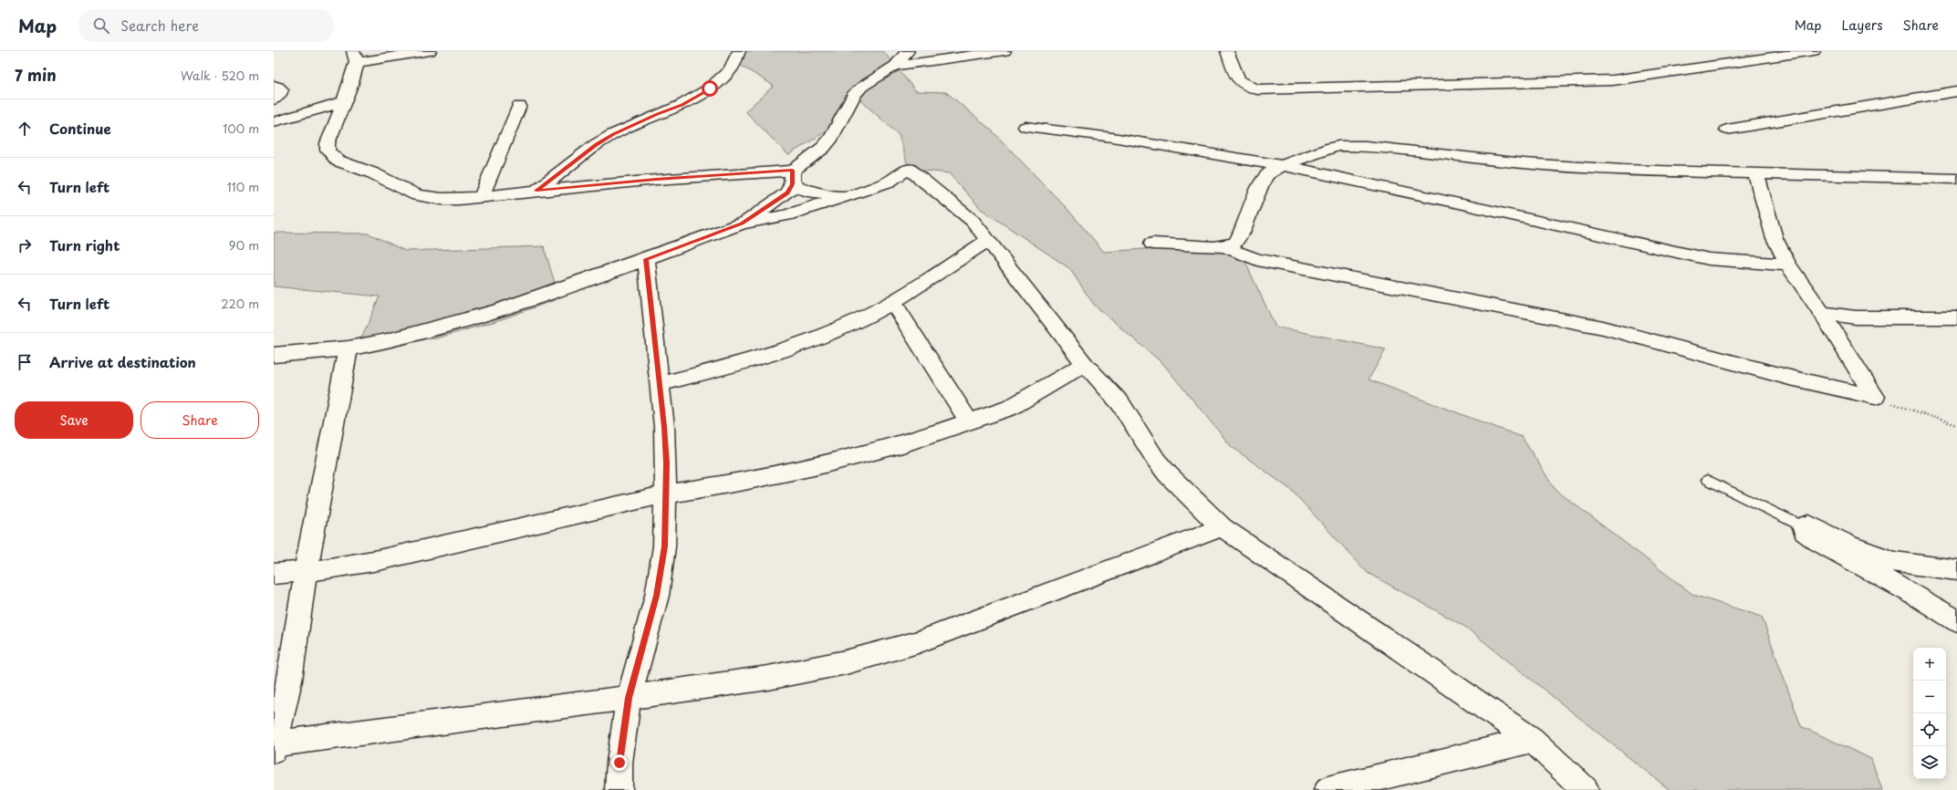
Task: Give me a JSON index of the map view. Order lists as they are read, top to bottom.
{
  "page": {
    "header": "Map",
    "search": "Search here",
    "nav": ["Map", "Layers", "Share"],
    "heading": ["7 min", "Walk · 520 m"],
    "list": [
      ["Continue", "100 m"],
      ["Turn left", "110 m"],
      ["Turn right", "90 m"],
      ["Turn left", "220 m"],
      "Arrive at destination"
    ],
    "buttons": ["Save", "Share"],
    "map_buttons": ["+", "−"]
  }
}
